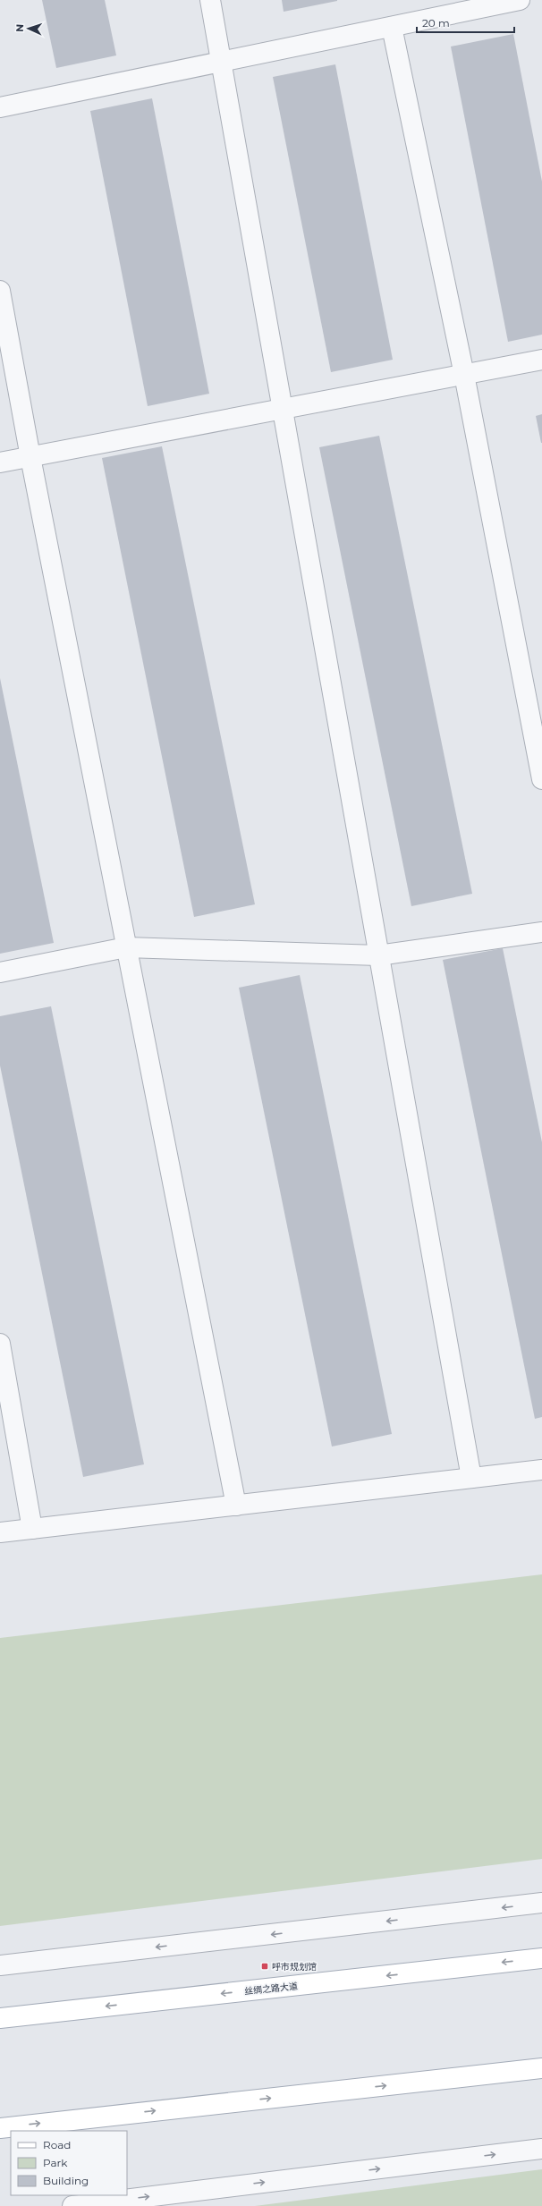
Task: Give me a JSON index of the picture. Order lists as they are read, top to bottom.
{
  "streets": {
    "main road": ["丝绸之路大道"]
  },
  "places": {
    "transit": ["呼市规划馆"]
  },
  "legend": ["Road", "Park", "Building"],
  "scale_bar": "20 m",
  "north": "left"
}
